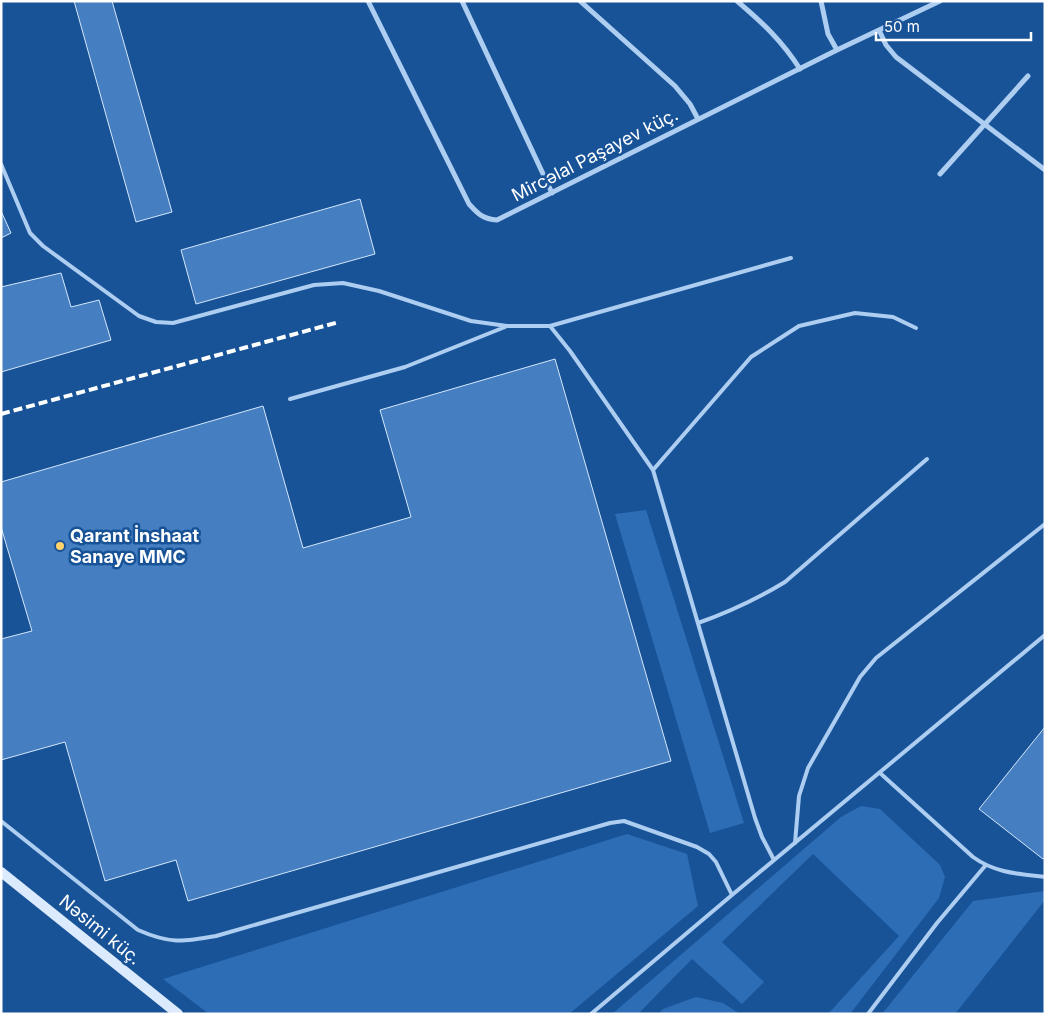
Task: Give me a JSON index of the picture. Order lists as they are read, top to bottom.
{
  "streets": {
    "street": ["Mircəlal Paşayev küç.", "Nəsimi küç."]
  },
  "places": ["Qarant İnshaat Sanaye MMC"],
  "scale_bar": "50 m"
}
